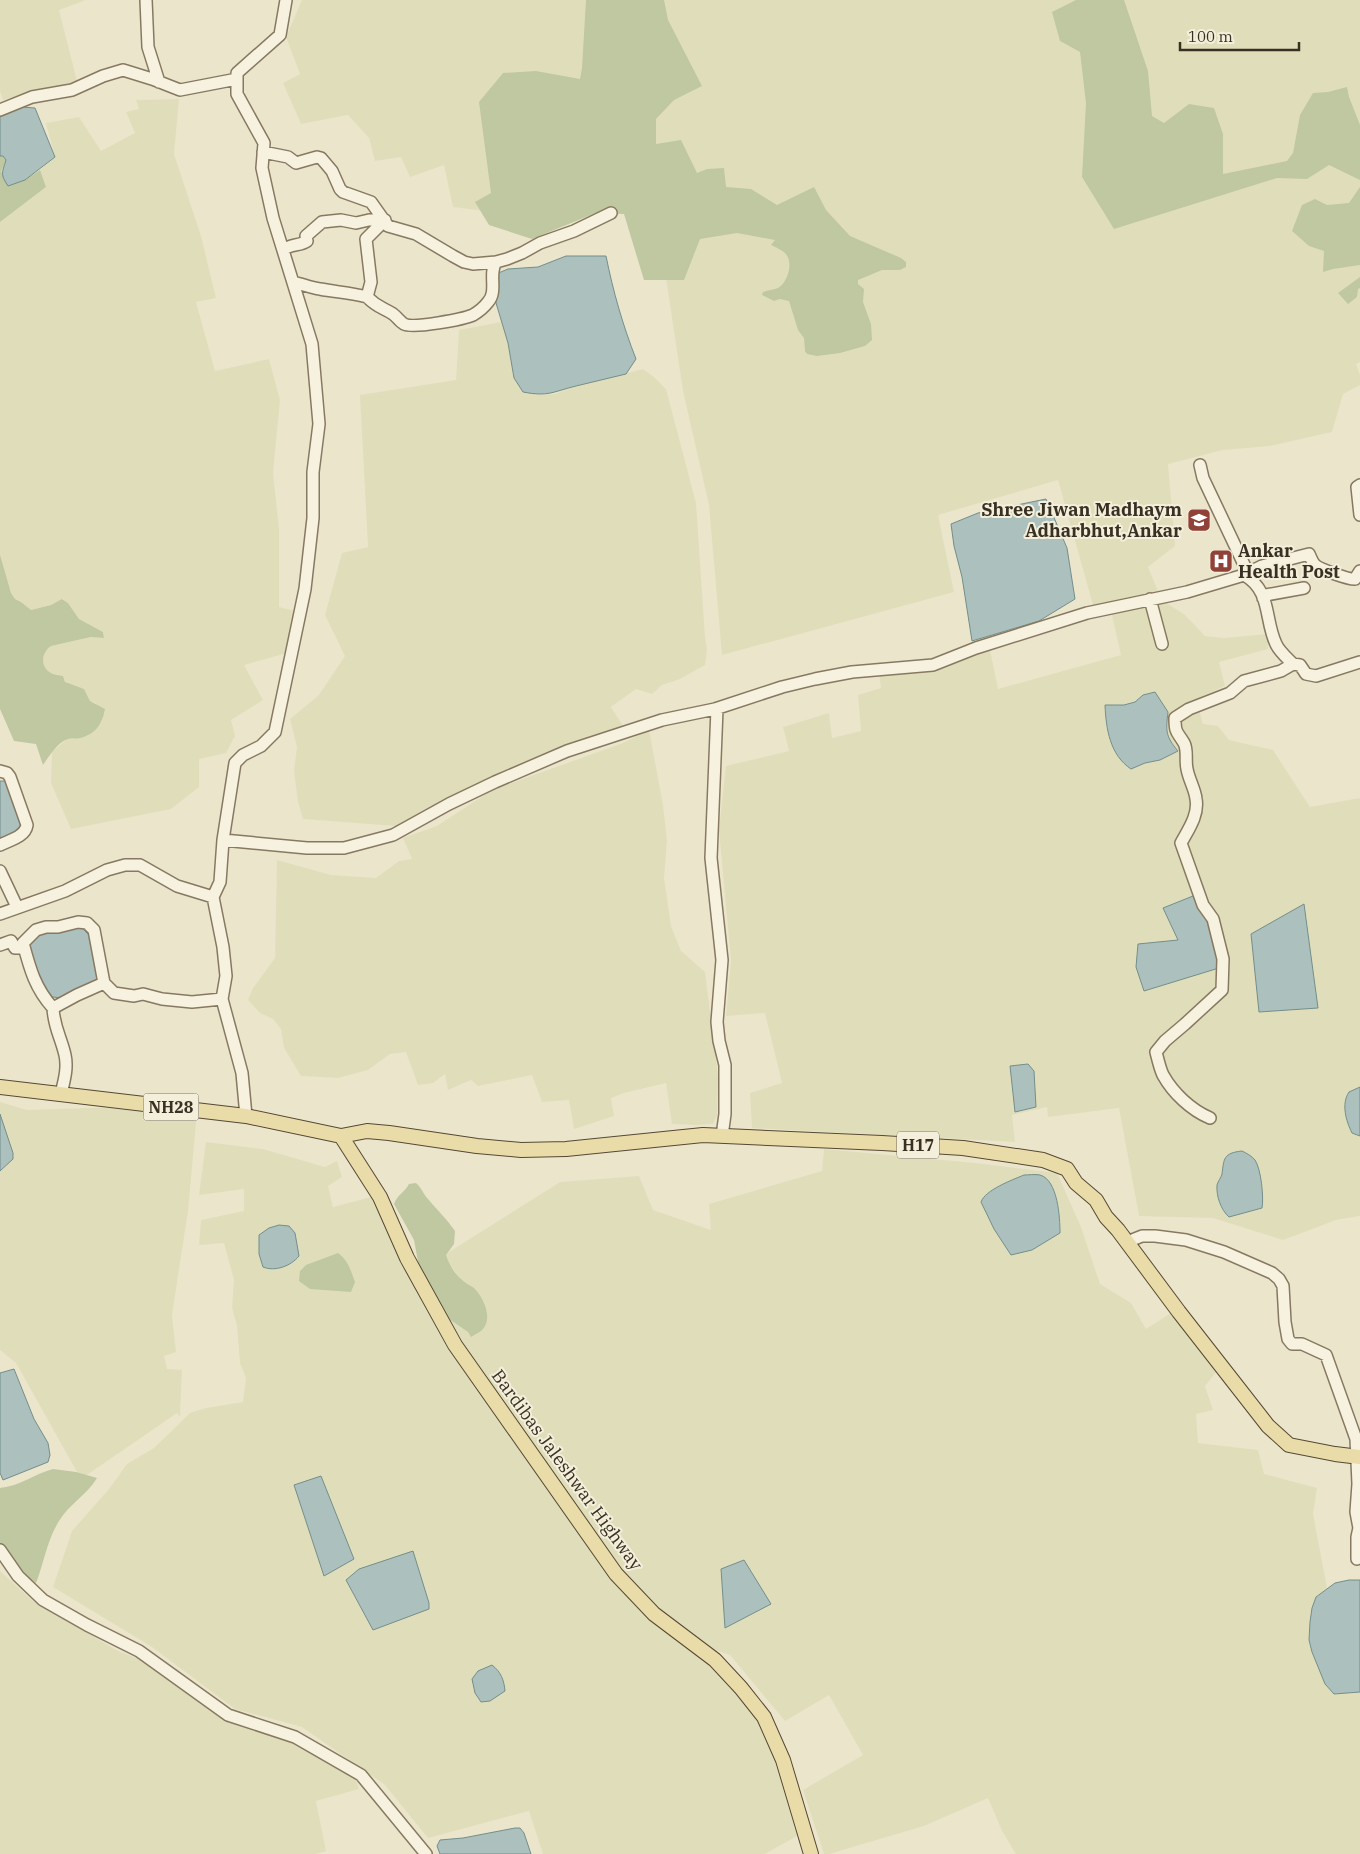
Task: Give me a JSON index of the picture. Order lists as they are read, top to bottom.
{
  "streets": {
    "main road": ["NH28", "H17", "Bardibas Jaleshwar Highway"]
  },
  "crossings": [
    ["NH28", "H17"],
    ["NH28", "Bardibas Jaleshwar Highway"],
    ["H17", "Bardibas Jaleshwar Highway"]
  ],
  "places": {
    "school or university": ["Shree Jiwan Madhaym Adharbhut,Ankar"],
    "hospital": ["Ankar Health Post"]
  },
  "scale_bar": "100 m"
}
